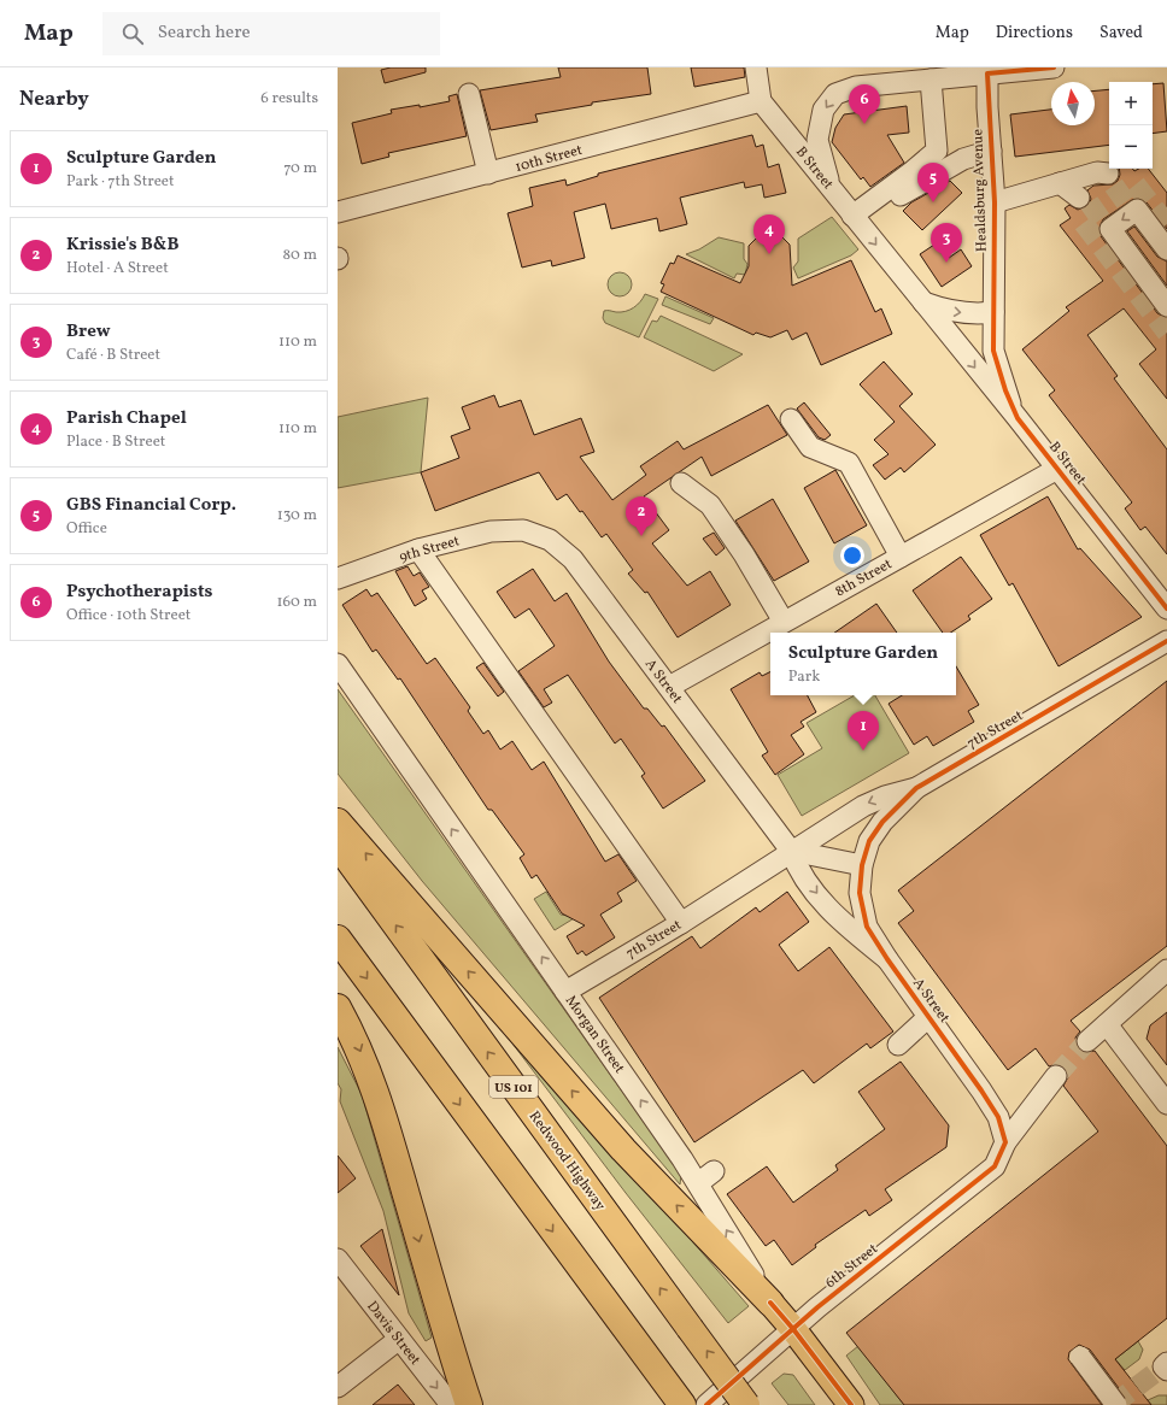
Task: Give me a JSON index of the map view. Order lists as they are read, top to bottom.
{
  "streets": {
    "highway": ["US 101", "Redwood Highway"],
    "main road": ["Morgan Street"],
    "street": [
      "10th Street",
      "B Street",
      "Healdsburg Avenue",
      "9th Street",
      "8th Street",
      "A Street",
      "7th Street",
      "6th Street",
      "Davis Street"
    ]
  },
  "crossings": [
    ["10th Street", "B Street"],
    ["B Street", "Healdsburg Avenue"],
    ["B Street", "8th Street"],
    ["9th Street", "A Street"],
    ["8th Street", "A Street"],
    ["A Street", "7th Street"],
    ["A Street", "6th Street"],
    ["7th Street", "Morgan Street"],
    ["Morgan Street", "6th Street"]
  ],
  "one_way": ["Davis Street"],
  "north": "top",
  "page": {
    "header": "Map",
    "search": "Search here",
    "nav": ["Map", "Directions", "Saved"],
    "heading": ["Nearby", "6 results"],
    "map_buttons": ["+", "−"],
    "pins": [
      "6",
      "5",
      "4",
      "3",
      "2",
      "1"
    ],
    "list": [
      {
        "mark": "1",
        "name": "Sculpture Garden",
        "note": "Park · 7th Street",
        "value": "70 m"
      },
      {
        "mark": "2",
        "name": "Krissie's B&B",
        "note": "Hotel · A Street",
        "value": "80 m"
      },
      {
        "mark": "3",
        "name": "Brew",
        "note": "Café · B Street",
        "value": "110 m"
      },
      {
        "mark": "4",
        "name": "Parish Chapel",
        "note": "Place · B Street",
        "value": "110 m"
      },
      {
        "mark": "5",
        "name": "GBS Financial Corp.",
        "note": "Office",
        "value": "130 m"
      },
      {
        "mark": "6",
        "name": "Psychotherapists",
        "note": "Office · 10th Street",
        "value": "160 m"
      }
    ],
    "popup": ["Sculpture Garden", "Park"]
  }
}
